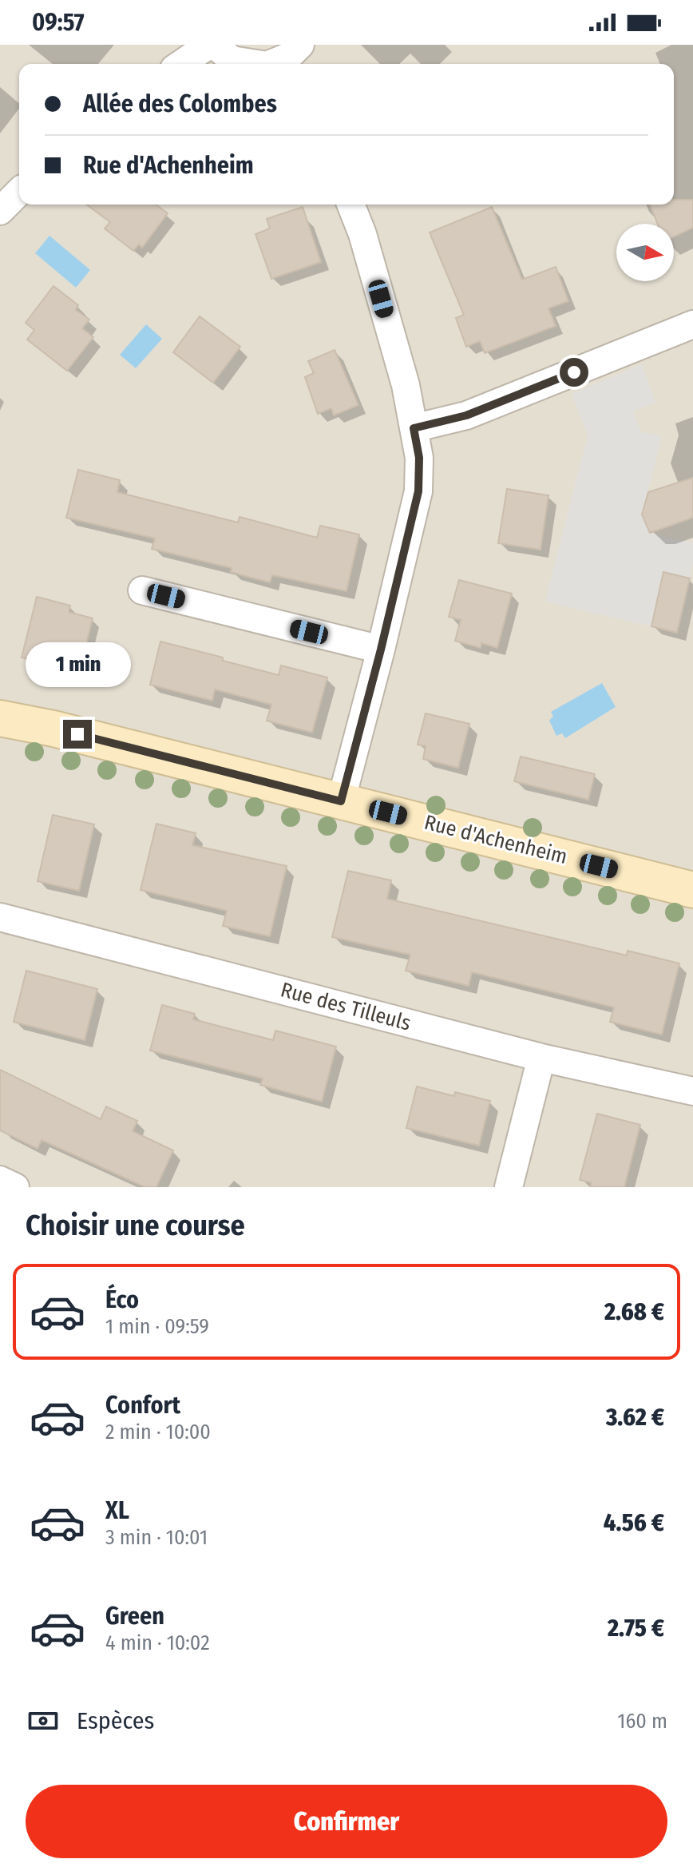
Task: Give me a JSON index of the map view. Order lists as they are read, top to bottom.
{
  "streets": {
    "main road": ["Rue d'Achenheim"],
    "street": ["Rue des Tilleuls"]
  },
  "north": "right",
  "page": {
    "status": "09:57",
    "banner": ["Allée des Colombes", "Rue d'Achenheim"],
    "bubble": "1 min",
    "heading": "Choisir une course",
    "list": [
      {
        "name": "Éco",
        "note": "1 min · 09:59",
        "value": "2.68 €"
      },
      {
        "name": "Confort",
        "note": "2 min · 10:00",
        "value": "3.62 €"
      },
      {
        "name": "XL",
        "note": "3 min · 10:01",
        "value": "4.56 €"
      },
      {
        "name": "Green",
        "note": "4 min · 10:02",
        "value": "2.75 €"
      }
    ],
    "pay": ["Espèces", "160 m"],
    "buttons": "Confirmer"
  }
}
